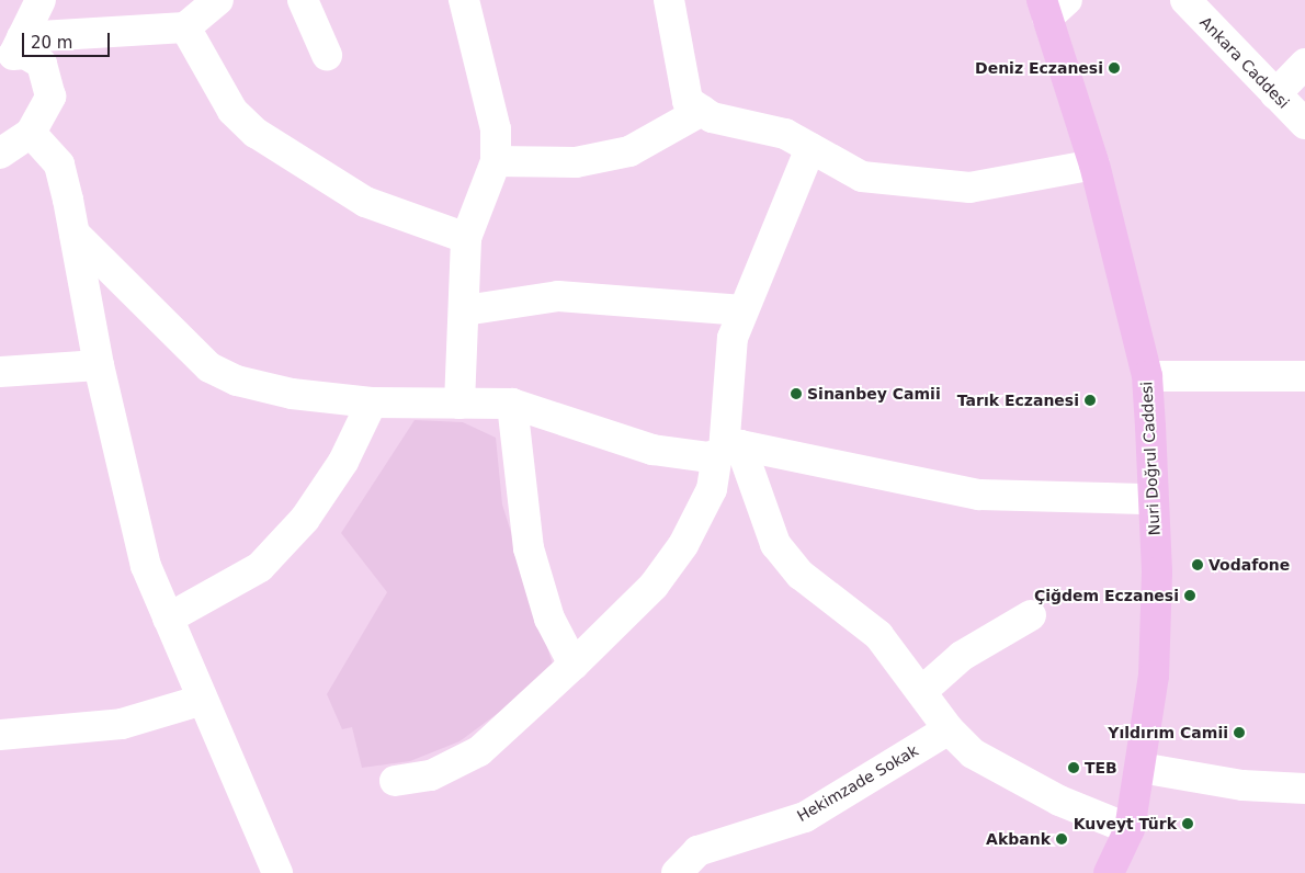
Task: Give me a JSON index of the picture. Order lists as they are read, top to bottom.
{
  "streets": {
    "main road": ["Nuri Doğrul Caddesi"],
    "street": ["Ankara Caddesi", "Hekimzade Sokak"]
  },
  "places": [
    "Deniz Eczanesi",
    "Sinanbey Camii",
    "Tarık Eczanesi",
    "Vodafone",
    "Çiğdem Eczanesi",
    "Yıldırım Camii",
    "TEB",
    "Kuveyt Türk",
    "Akbank"
  ],
  "scale_bar": "20 m"
}
